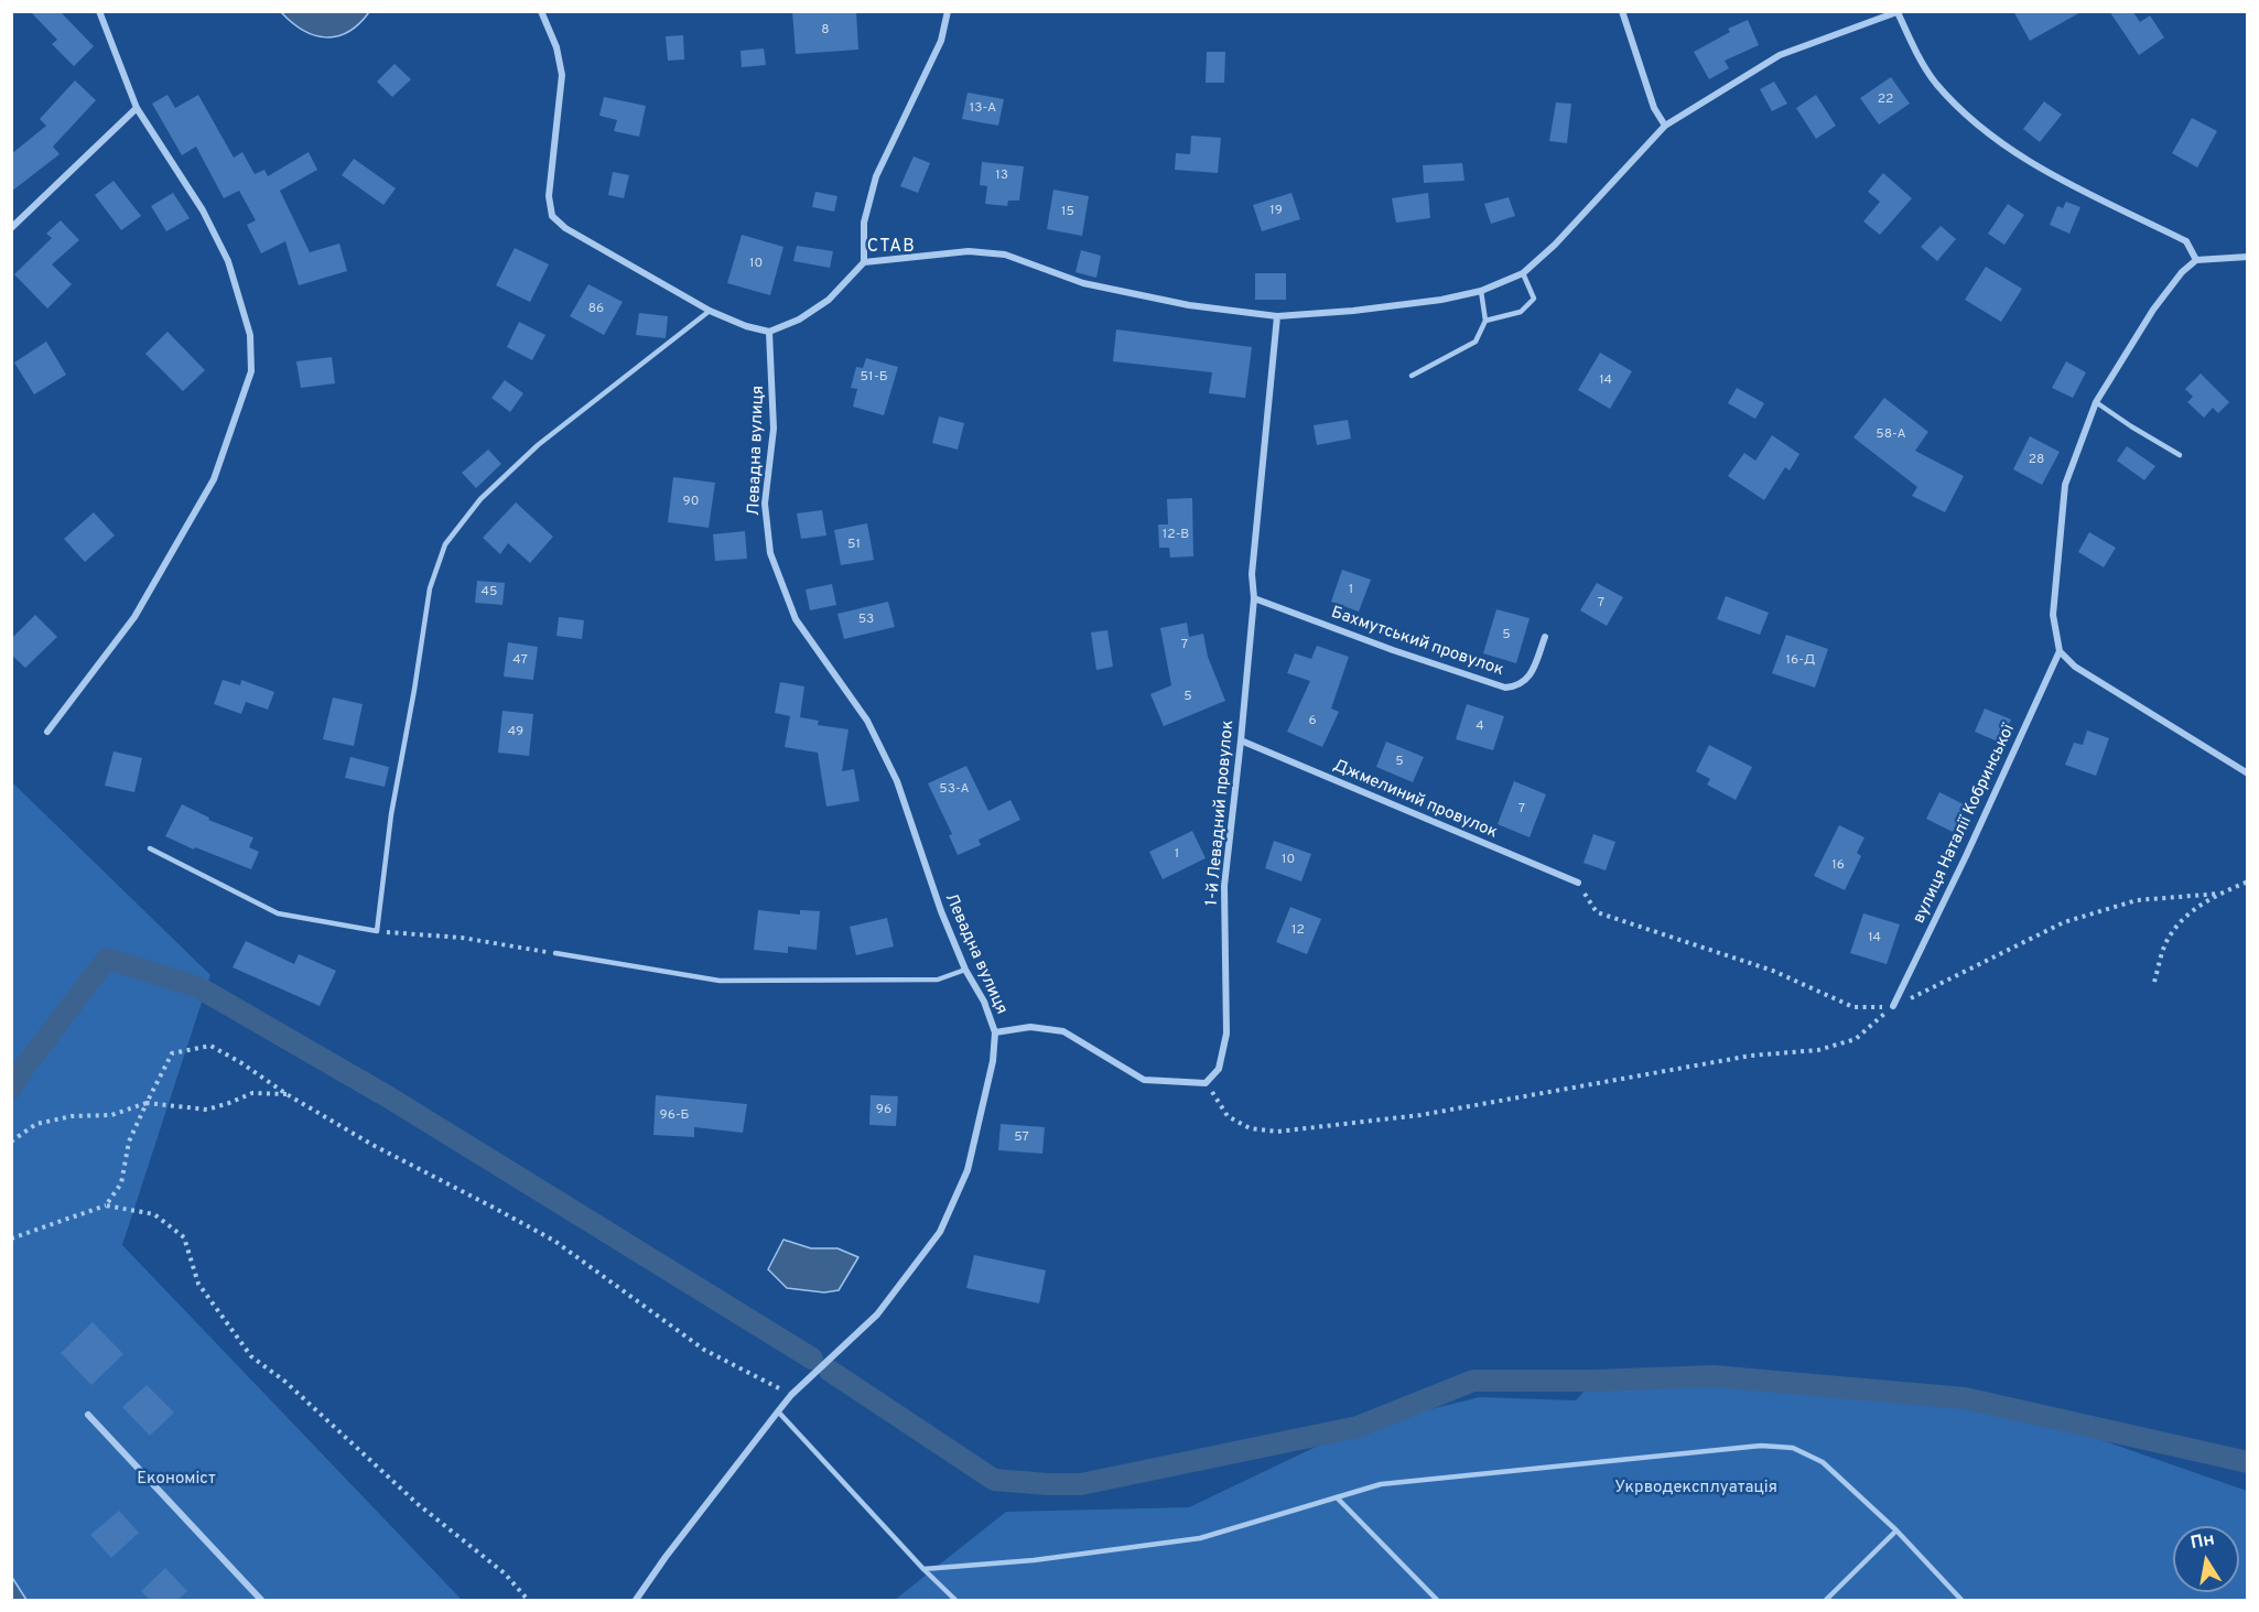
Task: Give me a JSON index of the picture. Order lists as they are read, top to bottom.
{
  "streets": {
    "street": [
      "Левадна вулиця",
      "Бахмутський провулок",
      "Джмелиний провулок",
      "1-й Левадний провулок",
      "вулиця Наталії Кобринської"
    ]
  },
  "crossings": [
    ["Бахмутський провулок", "1-й Левадний провулок"],
    ["Джмелиний провулок", "1-й Левадний провулок"]
  ],
  "districts": ["СТАВ"],
  "parks": ["Економіст", "Укрводексплуатація"],
  "house_numbers": [
    "8",
    "22",
    "13-А",
    "13",
    "19",
    "15",
    "10",
    "86",
    "51-Б",
    "14",
    "58-А",
    "28",
    "90",
    "12-В",
    "51",
    "1",
    "45",
    "7",
    "53",
    "5",
    "7",
    "47",
    "16-Д",
    "5",
    "6",
    "4",
    "49",
    "5",
    "53-А",
    "7",
    "1",
    "10",
    "16",
    "12",
    "14",
    "96",
    "96-Б",
    "57"
  ],
  "north": "top"
}
